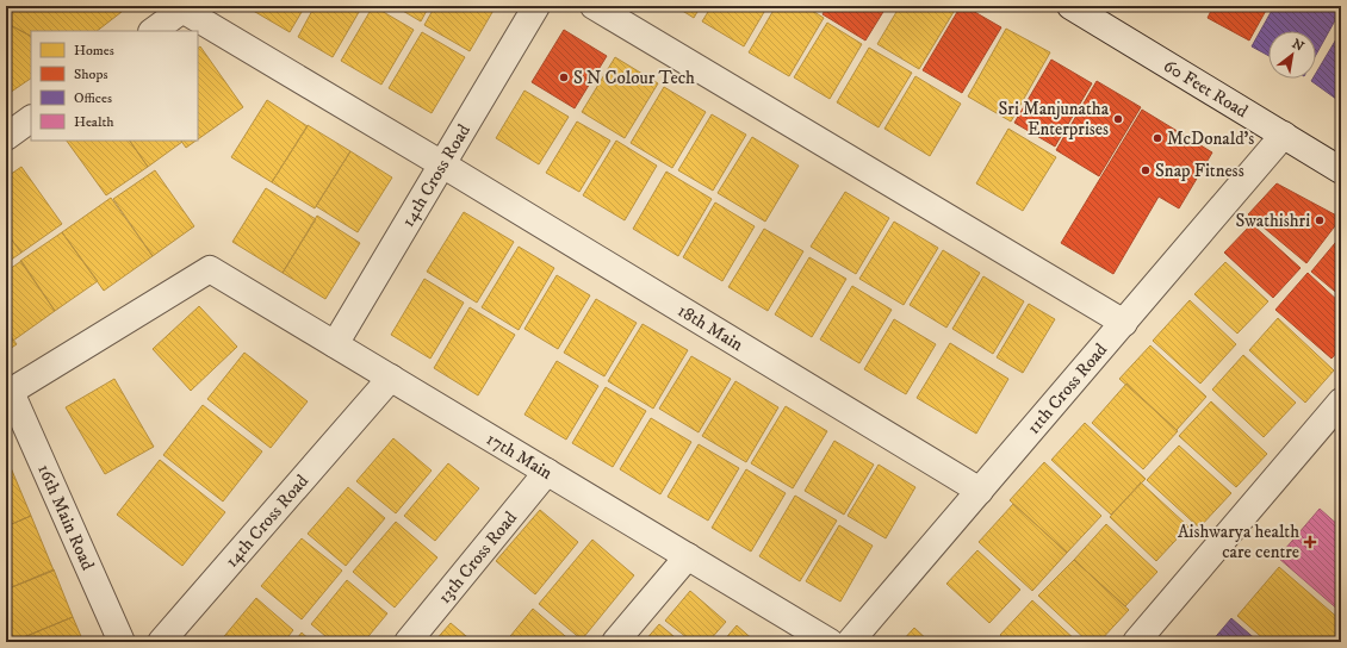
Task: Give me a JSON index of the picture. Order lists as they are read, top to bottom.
{
  "streets": {
    "street": [
      "60 Feet Road",
      "14th Cross Road",
      "18th Main",
      "11th Cross Road",
      "17th Main",
      "16th Main Road",
      "13th Cross Road"
    ]
  },
  "crossings": [
    ["60 Feet Road", "11th Cross Road"],
    ["14th Cross Road", "18th Main"],
    ["14th Cross Road", "17th Main"],
    ["18th Main", "11th Cross Road"],
    ["17th Main", "16th Main Road"],
    ["17th Main", "13th Cross Road"]
  ],
  "places": {
    "other": [
      "S N Colour Tech",
      "Sri Manjunatha Enterprises",
      "McDonald's",
      "Snap Fitness",
      "Swathishri"
    ],
    "health": ["Aishwarya health care centre"]
  },
  "legend": [
    "Homes",
    "Shops",
    "Offices",
    "Health"
  ],
  "north": "top right"
}
